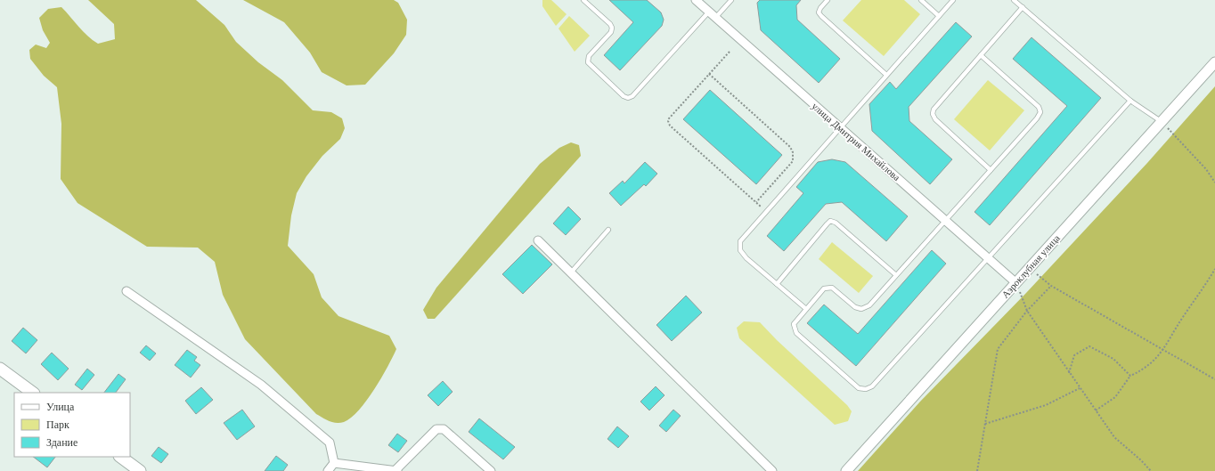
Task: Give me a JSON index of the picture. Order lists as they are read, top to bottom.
{
  "streets": {
    "street": ["улица Дмитрия Михайлова", "Аэроклубная улица"]
  },
  "crossings": [
    ["улица Дмитрия Михайлова", "Аэроклубная улица"]
  ],
  "legend": ["Улица", "Парк", "Здание"]
}
